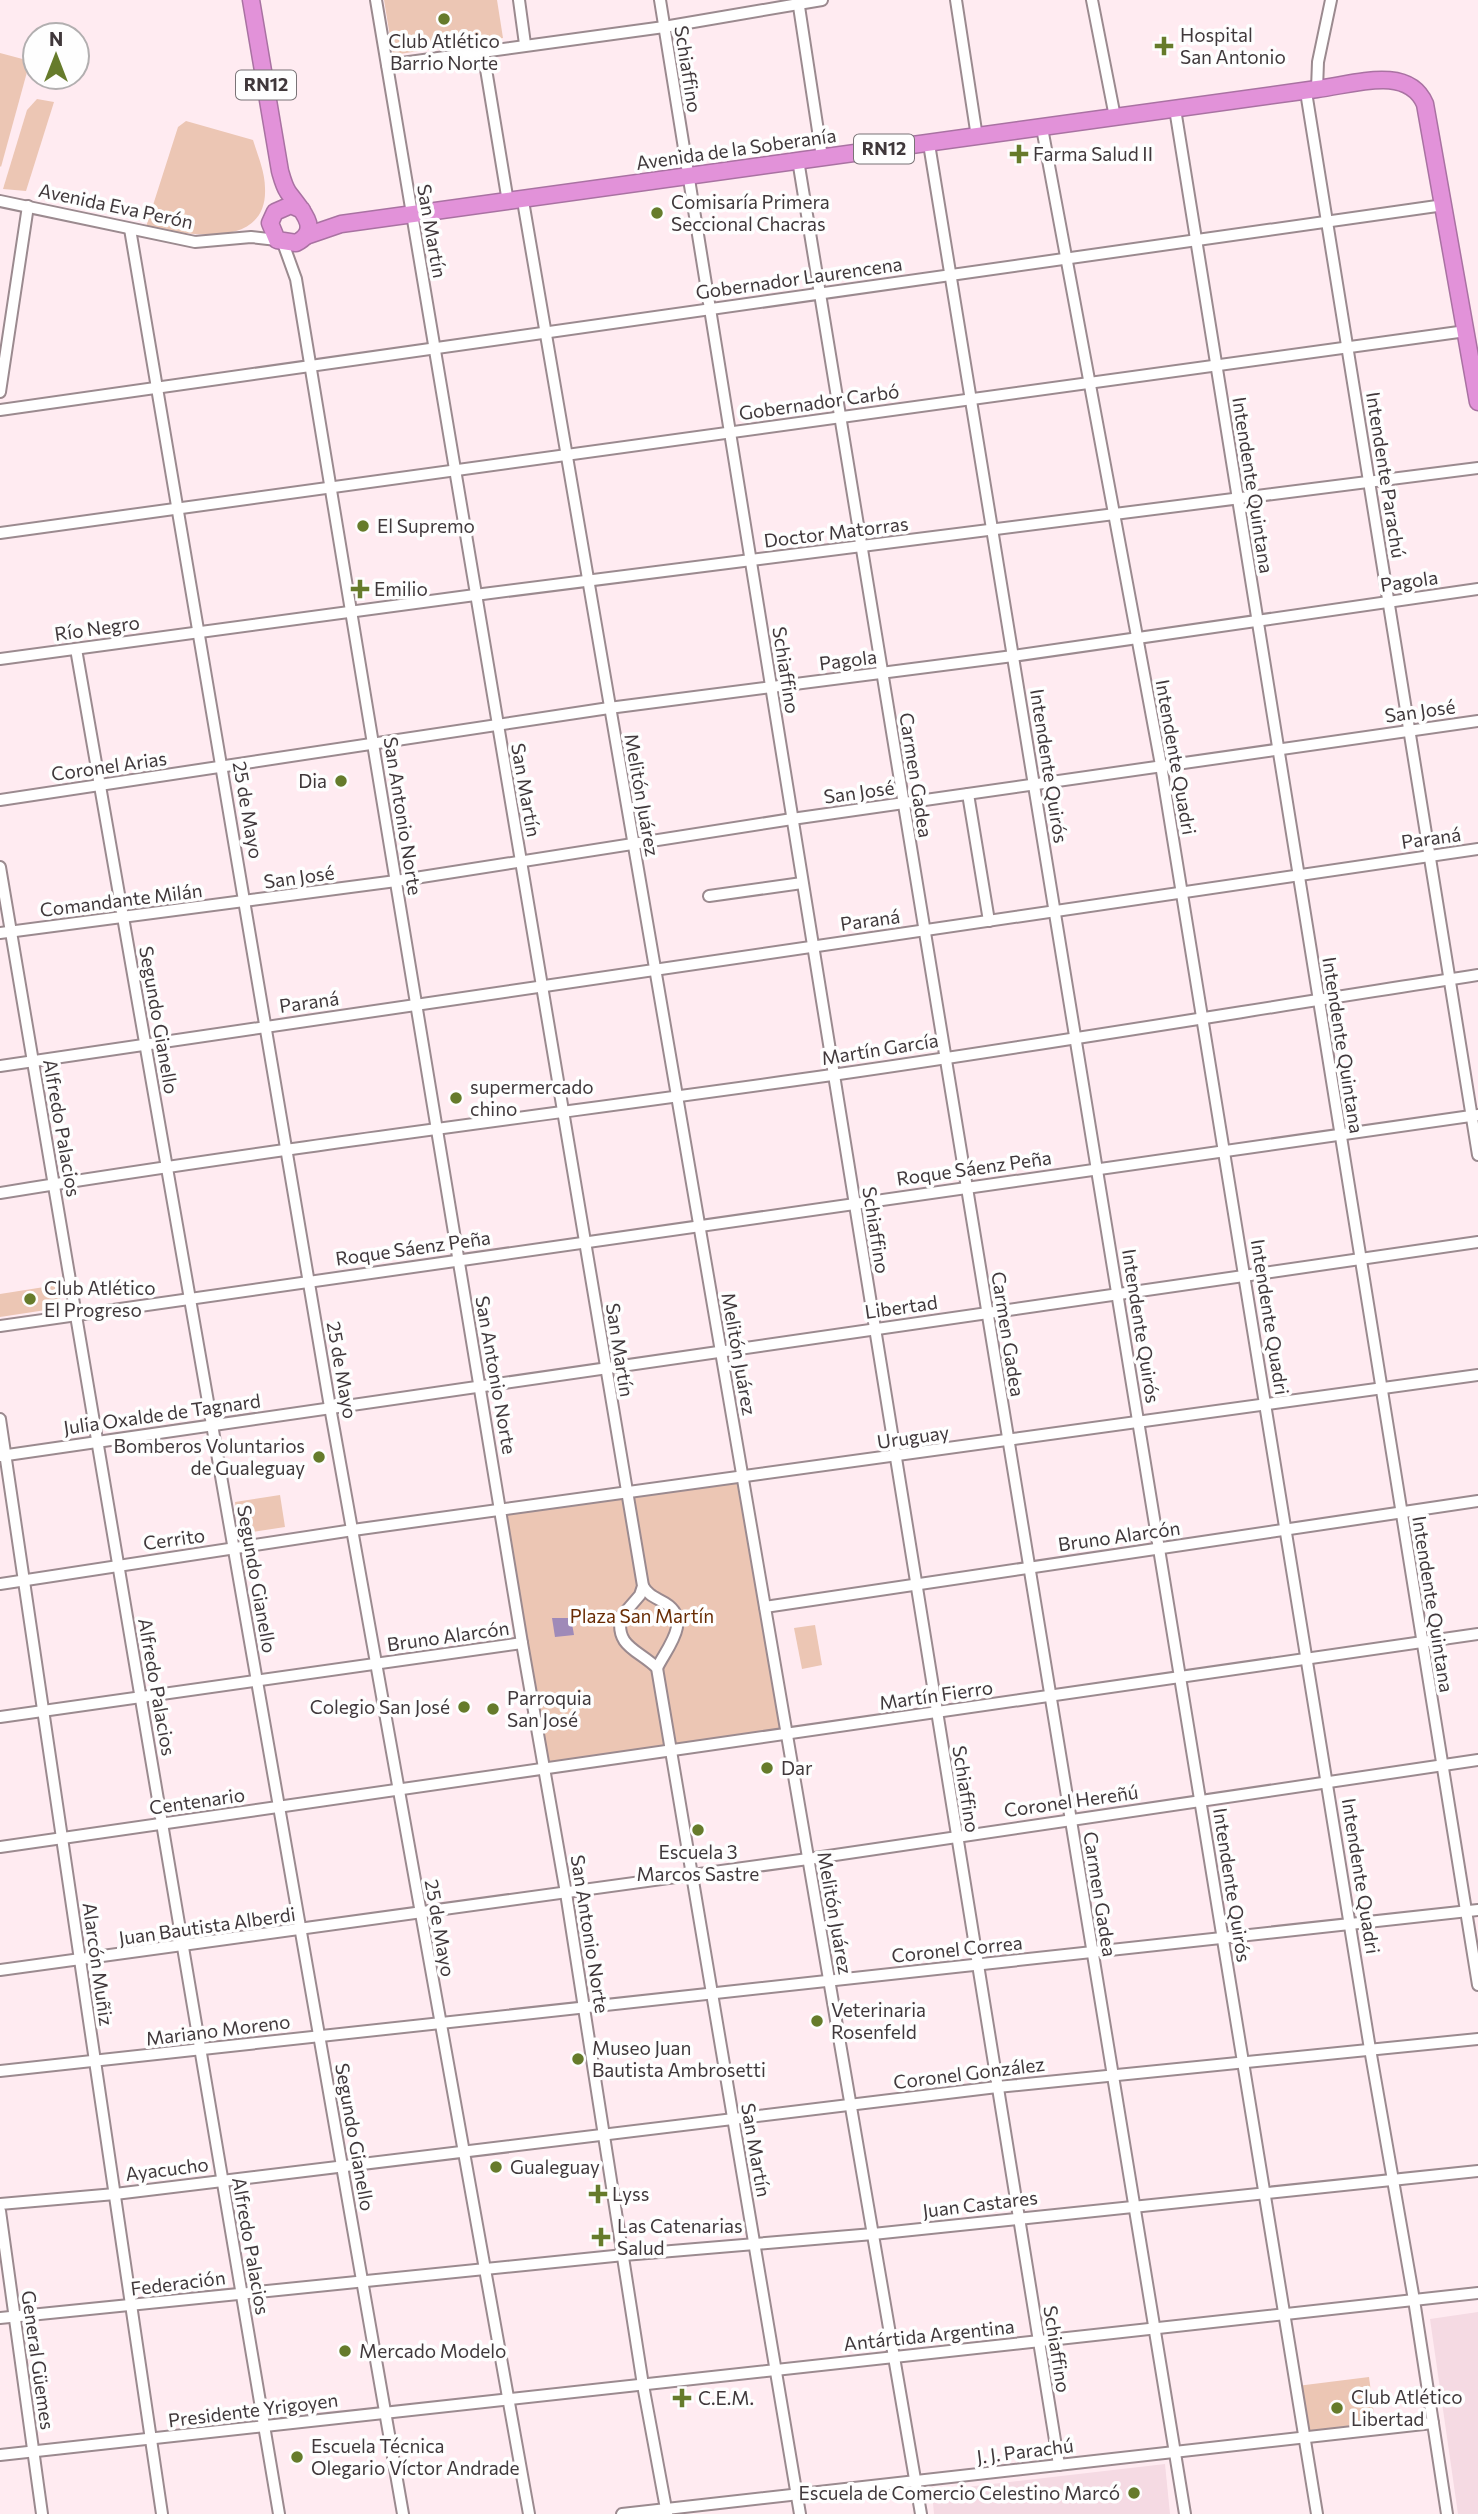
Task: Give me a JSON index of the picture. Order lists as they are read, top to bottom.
{
  "streets": {
    "highway": ["RN12", "Avenida de la Soberanía"],
    "street": [
      "Schiaffino",
      "Avenida Eva Perón",
      "San Martín",
      "Gobernador Laurencena",
      "Gobernador Carbó",
      "Intendente Parachú",
      "Intendente Quintana",
      "Doctor Matorras",
      "Pagola",
      "Río Negro",
      "San José",
      "Intendente Quadri",
      "Coronel Arias",
      "Intendente Quirós",
      "Carmen Gadea",
      "Melitón Juárez",
      "25 de Mayo",
      "San Antonio Norte",
      "Paraná",
      "Comandante Milán",
      "Segundo Gianello",
      "Martín García",
      "Alfredo Palacios",
      "Roque Sáenz Peña",
      "Libertad",
      "Julia Oxalde de Tagnard",
      "Uruguay",
      "Bruno Alarcón",
      "Cerrito",
      "Martín Fierro",
      "Centenario",
      "Coronel Hereñú",
      "Juan Bautista Alberdi",
      "Coronel Correa",
      "Alarcón Muñiz",
      "Mariano Moreno",
      "Coronel González",
      "Ayacucho",
      "Juan Castares",
      "Federación",
      "Antártida Argentina",
      "General Güemes",
      "Presidente Yrigoyen",
      "J. J. Parachú"
    ]
  },
  "crossings": [
    ["Schiaffino", "Avenida de la Soberanía"],
    ["Schiaffino", "Gobernador Laurencena"],
    ["Schiaffino", "Gobernador Carbó"],
    ["Schiaffino", "Doctor Matorras"],
    ["Schiaffino", "Pagola"],
    ["Schiaffino", "San José"],
    ["Schiaffino", "Paraná"],
    ["Schiaffino", "Martín García"],
    ["Schiaffino", "Roque Sáenz Peña"],
    ["Schiaffino", "Libertad"],
    ["Schiaffino", "Uruguay"],
    ["Schiaffino", "Bruno Alarcón"],
    ["Schiaffino", "Martín Fierro"],
    ["Schiaffino", "Coronel Hereñú"],
    ["Schiaffino", "Coronel Correa"],
    ["Schiaffino", "Coronel González"],
    ["Schiaffino", "Juan Castares"],
    ["Schiaffino", "Antártida Argentina"],
    ["Schiaffino", "J. J. Parachú"],
    ["RN12", "Avenida de la Soberanía"],
    ["RN12", "Avenida Eva Perón"],
    ["RN12", "Gobernador Laurencena"],
    ["RN12", "Gobernador Carbó"],
    ["RN12", "San Antonio Norte"],
    ["Avenida de la Soberanía", "Avenida Eva Perón"],
    ["Avenida de la Soberanía", "San Martín"],
    ["Avenida de la Soberanía", "Gobernador Laurencena"],
    ["Avenida de la Soberanía", "Intendente Parachú"],
    ["Avenida de la Soberanía", "Intendente Quintana"],
    ["Avenida de la Soberanía", "Intendente Quadri"],
    ["Avenida de la Soberanía", "Intendente Quirós"],
    ["Avenida de la Soberanía", "Carmen Gadea"],
    ["Avenida de la Soberanía", "Melitón Juárez"],
    ["Avenida de la Soberanía", "San Antonio Norte"],
    ["Avenida Eva Perón", "25 de Mayo"],
    ["Avenida Eva Perón", "San Antonio Norte"],
    ["San Martín", "Gobernador Laurencena"],
    ["San Martín", "Gobernador Carbó"],
    ["San Martín", "Doctor Matorras"],
    ["San Martín", "Pagola"],
    ["San Martín", "San José"],
    ["San Martín", "Paraná"],
    ["San Martín", "Martín García"],
    ["San Martín", "Roque Sáenz Peña"],
    ["San Martín", "Libertad"],
    ["San Martín", "Uruguay"],
    ["San Martín", "Martín Fierro"],
    ["San Martín", "Coronel Hereñú"],
    ["San Martín", "Coronel Correa"],
    ["San Martín", "Coronel González"],
    ["San Martín", "Juan Castares"],
    ["San Martín", "Antártida Argentina"],
    ["San Martín", "J. J. Parachú"],
    ["Gobernador Laurencena", "Intendente Parachú"],
    ["Gobernador Laurencena", "Intendente Quintana"],
    ["Gobernador Laurencena", "Intendente Quadri"],
    ["Gobernador Laurencena", "Intendente Quirós"],
    ["Gobernador Laurencena", "Carmen Gadea"],
    ["Gobernador Laurencena", "Melitón Juárez"],
    ["Gobernador Laurencena", "25 de Mayo"],
    ["Gobernador Laurencena", "San Antonio Norte"],
    ["Gobernador Carbó", "Intendente Parachú"],
    ["Gobernador Carbó", "Intendente Quintana"],
    ["Gobernador Carbó", "Intendente Quadri"],
    ["Gobernador Carbó", "Intendente Quirós"],
    ["Gobernador Carbó", "Carmen Gadea"],
    ["Gobernador Carbó", "Melitón Juárez"],
    ["Gobernador Carbó", "25 de Mayo"],
    ["Gobernador Carbó", "San Antonio Norte"],
    ["Intendente Parachú", "Doctor Matorras"],
    ["Intendente Parachú", "Pagola"],
    ["Intendente Parachú", "San José"],
    ["Intendente Parachú", "Paraná"],
    ["Intendente Parachú", "Martín García"],
    ["Intendente Parachú", "Roque Sáenz Peña"],
    ["Intendente Quintana", "Doctor Matorras"],
    ["Intendente Quintana", "Pagola"],
    ["Intendente Quintana", "San José"],
    ["Intendente Quintana", "Paraná"],
    ["Intendente Quintana", "Martín García"],
    ["Intendente Quintana", "Roque Sáenz Peña"],
    ["Intendente Quintana", "Libertad"],
    ["Intendente Quintana", "Uruguay"],
    ["Intendente Quintana", "Bruno Alarcón"],
    ["Intendente Quintana", "Martín Fierro"],
    ["Intendente Quintana", "Coronel Hereñú"],
    ["Intendente Quintana", "Coronel Correa"],
    ["Doctor Matorras", "Río Negro"],
    ["Doctor Matorras", "Intendente Quadri"],
    ["Doctor Matorras", "Intendente Quirós"],
    ["Doctor Matorras", "Carmen Gadea"],
    ["Doctor Matorras", "Melitón Juárez"],
    ["Doctor Matorras", "25 de Mayo"],
    ["Doctor Matorras", "San Antonio Norte"],
    ["Pagola", "Intendente Quadri"],
    ["Pagola", "Coronel Arias"],
    ["Pagola", "Intendente Quirós"],
    ["Pagola", "Carmen Gadea"],
    ["Pagola", "Melitón Juárez"],
    ["Pagola", "25 de Mayo"],
    ["Pagola", "San Antonio Norte"],
    ["Río Negro", "25 de Mayo"],
    ["Río Negro", "Segundo Gianello"],
    ["San José", "Intendente Quadri"],
    ["San José", "Intendente Quirós"],
    ["San José", "Carmen Gadea"],
    ["San José", "Melitón Juárez"],
    ["San José", "25 de Mayo"],
    ["San José", "San Antonio Norte"],
    ["San José", "Comandante Milán"],
    ["Intendente Quadri", "Paraná"],
    ["Intendente Quadri", "Martín García"],
    ["Intendente Quadri", "Roque Sáenz Peña"],
    ["Intendente Quadri", "Libertad"],
    ["Intendente Quadri", "Uruguay"],
    ["Intendente Quadri", "Bruno Alarcón"],
    ["Intendente Quadri", "Martín Fierro"],
    ["Intendente Quadri", "Coronel Hereñú"],
    ["Intendente Quadri", "Coronel Correa"],
    ["Intendente Quadri", "Coronel González"],
    ["Intendente Quadri", "Juan Castares"],
    ["Intendente Quadri", "Antártida Argentina"],
    ["Intendente Quadri", "J. J. Parachú"],
    ["Coronel Arias", "25 de Mayo"],
    ["Coronel Arias", "Segundo Gianello"],
    ["Intendente Quirós", "Paraná"],
    ["Intendente Quirós", "Martín García"],
    ["Intendente Quirós", "Roque Sáenz Peña"],
    ["Intendente Quirós", "Libertad"],
    ["Intendente Quirós", "Uruguay"],
    ["Intendente Quirós", "Bruno Alarcón"],
    ["Intendente Quirós", "Martín Fierro"],
    ["Intendente Quirós", "Coronel Hereñú"],
    ["Intendente Quirós", "Coronel Correa"],
    ["Intendente Quirós", "Coronel González"],
    ["Intendente Quirós", "Juan Castares"],
    ["Intendente Quirós", "Antártida Argentina"],
    ["Intendente Quirós", "J. J. Parachú"],
    ["Carmen Gadea", "Paraná"],
    ["Carmen Gadea", "Martín García"],
    ["Carmen Gadea", "Roque Sáenz Peña"],
    ["Carmen Gadea", "Libertad"],
    ["Carmen Gadea", "Uruguay"],
    ["Carmen Gadea", "Bruno Alarcón"],
    ["Carmen Gadea", "Martín Fierro"],
    ["Carmen Gadea", "Coronel Hereñú"],
    ["Carmen Gadea", "Coronel Correa"],
    ["Carmen Gadea", "Coronel González"],
    ["Carmen Gadea", "Juan Castares"],
    ["Carmen Gadea", "Antártida Argentina"],
    ["Carmen Gadea", "J. J. Parachú"],
    ["Melitón Juárez", "Paraná"],
    ["Melitón Juárez", "Martín García"],
    ["Melitón Juárez", "Roque Sáenz Peña"],
    ["Melitón Juárez", "Libertad"],
    ["Melitón Juárez", "Uruguay"],
    ["Melitón Juárez", "Bruno Alarcón"],
    ["Melitón Juárez", "Martín Fierro"],
    ["Melitón Juárez", "Coronel Hereñú"],
    ["Melitón Juárez", "Coronel Correa"],
    ["Melitón Juárez", "Coronel González"],
    ["Melitón Juárez", "Juan Castares"],
    ["Melitón Juárez", "Antártida Argentina"],
    ["Melitón Juárez", "J. J. Parachú"],
    ["25 de Mayo", "Paraná"],
    ["25 de Mayo", "Comandante Milán"],
    ["25 de Mayo", "Martín García"],
    ["25 de Mayo", "Roque Sáenz Peña"],
    ["25 de Mayo", "Libertad"],
    ["25 de Mayo", "Julia Oxalde de Tagnard"],
    ["25 de Mayo", "Uruguay"],
    ["25 de Mayo", "Bruno Alarcón"],
    ["25 de Mayo", "Cerrito"],
    ["25 de Mayo", "Martín Fierro"],
    ["25 de Mayo", "Centenario"],
    ["25 de Mayo", "Coronel Hereñú"],
    ["25 de Mayo", "Juan Bautista Alberdi"],
    ["25 de Mayo", "Coronel Correa"],
    ["25 de Mayo", "Mariano Moreno"],
    ["25 de Mayo", "Coronel González"],
    ["25 de Mayo", "Ayacucho"],
    ["25 de Mayo", "Juan Castares"],
    ["25 de Mayo", "Federación"],
    ["25 de Mayo", "Antártida Argentina"],
    ["25 de Mayo", "Presidente Yrigoyen"],
    ["San Antonio Norte", "Paraná"],
    ["San Antonio Norte", "Martín García"],
    ["San Antonio Norte", "Roque Sáenz Peña"],
    ["San Antonio Norte", "Libertad"],
    ["San Antonio Norte", "Uruguay"],
    ["San Antonio Norte", "Bruno Alarcón"],
    ["San Antonio Norte", "Martín Fierro"],
    ["San Antonio Norte", "Coronel Hereñú"],
    ["San Antonio Norte", "Coronel Correa"],
    ["San Antonio Norte", "Coronel González"],
    ["San Antonio Norte", "Juan Castares"],
    ["San Antonio Norte", "Antártida Argentina"],
    ["San Antonio Norte", "J. J. Parachú"],
    ["Paraná", "Segundo Gianello"],
    ["Paraná", "Alfredo Palacios"],
    ["Comandante Milán", "Segundo Gianello"],
    ["Comandante Milán", "Alfredo Palacios"],
    ["Segundo Gianello", "Martín García"],
    ["Segundo Gianello", "Roque Sáenz Peña"],
    ["Segundo Gianello", "Julia Oxalde de Tagnard"],
    ["Segundo Gianello", "Bruno Alarcón"],
    ["Segundo Gianello", "Cerrito"],
    ["Segundo Gianello", "Centenario"],
    ["Segundo Gianello", "Juan Bautista Alberdi"],
    ["Segundo Gianello", "Mariano Moreno"],
    ["Segundo Gianello", "Ayacucho"],
    ["Segundo Gianello", "Federación"],
    ["Segundo Gianello", "Presidente Yrigoyen"],
    ["Martín García", "Alfredo Palacios"],
    ["Alfredo Palacios", "Roque Sáenz Peña"],
    ["Alfredo Palacios", "Julia Oxalde de Tagnard"],
    ["Alfredo Palacios", "Bruno Alarcón"],
    ["Alfredo Palacios", "Cerrito"],
    ["Alfredo Palacios", "Centenario"],
    ["Alfredo Palacios", "Juan Bautista Alberdi"],
    ["Alfredo Palacios", "Mariano Moreno"],
    ["Alfredo Palacios", "Ayacucho"],
    ["Alfredo Palacios", "Federación"],
    ["Alfredo Palacios", "Presidente Yrigoyen"],
    ["Libertad", "Julia Oxalde de Tagnard"],
    ["Julia Oxalde de Tagnard", "Alarcón Muñiz"],
    ["Uruguay", "Cerrito"],
    ["Bruno Alarcón", "Alarcón Muñiz"],
    ["Cerrito", "Alarcón Muñiz"],
    ["Martín Fierro", "Centenario"],
    ["Centenario", "Alarcón Muñiz"],
    ["Coronel Hereñú", "Juan Bautista Alberdi"],
    ["Juan Bautista Alberdi", "Alarcón Muñiz"],
    ["Coronel Correa", "Mariano Moreno"],
    ["Alarcón Muñiz", "Mariano Moreno"],
    ["Alarcón Muñiz", "Ayacucho"],
    ["Alarcón Muñiz", "Federación"],
    ["Alarcón Muñiz", "Presidente Yrigoyen"],
    ["Coronel González", "Ayacucho"],
    ["Juan Castares", "Federación"],
    ["Federación", "General Güemes"],
    ["Antártida Argentina", "Presidente Yrigoyen"],
    ["General Güemes", "Presidente Yrigoyen"]
  ],
  "parks": ["Plaza San Martín"],
  "places": {
    "other": [
      "Club Atlético Barrio Norte",
      "Comisaría Primera Seccional Chacras",
      "El Supremo",
      "Dia",
      "supermercado chino",
      "Club Atlético El Progreso",
      "Bomberos Voluntarios de Gualeguay",
      "Colegio San José",
      "Parroquia San José",
      "Dar",
      "Escuela 3 Marcos Sastre",
      "Veterinaria Rosenfeld",
      "Museo Juan Bautista Ambrosetti",
      "Gualeguay",
      "Mercado Modelo",
      "Club Atlético Libertad",
      "Escuela Técnica Olegario Víctor Andrade",
      "Escuela de Comercio Celestino Marcó"
    ],
    "health": [
      "Hospital San Antonio",
      "Farma Salud II",
      "Emilio",
      "Lyss",
      "Las Catenarias Salud",
      "C.E.M."
    ]
  },
  "north": "top"
}
